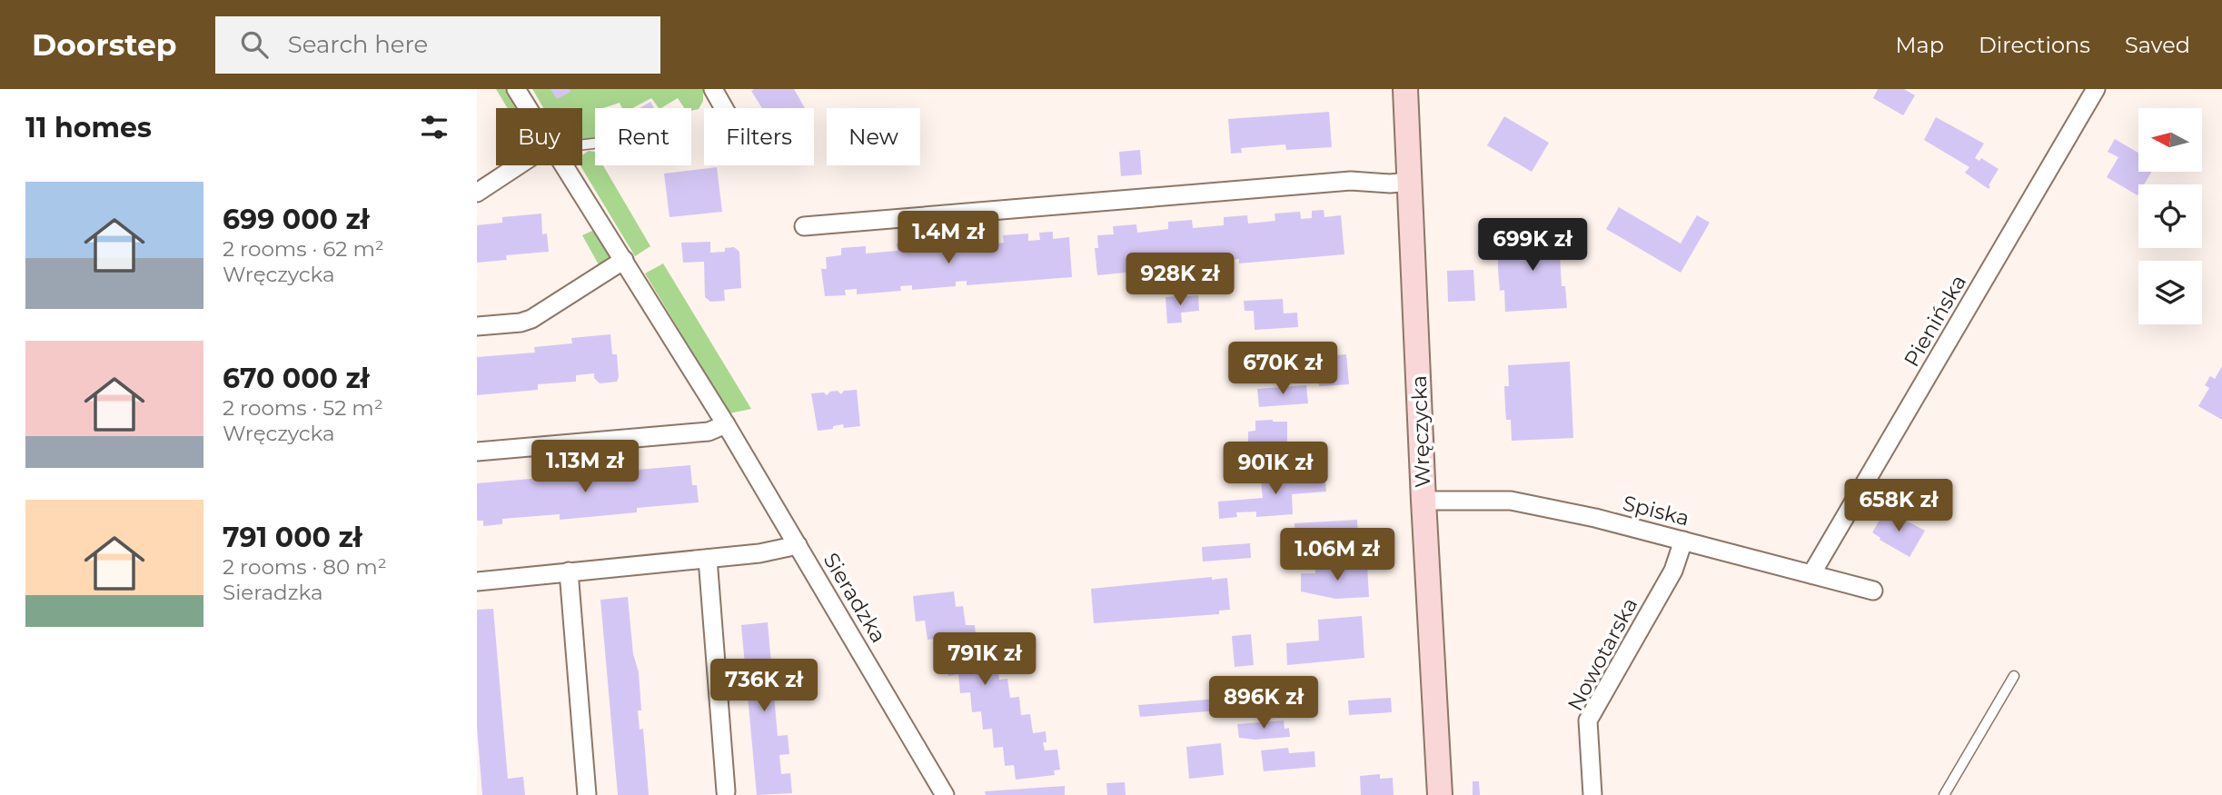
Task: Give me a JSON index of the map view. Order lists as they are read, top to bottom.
{
  "streets": {
    "main road": ["Wręczycka"],
    "street": [
      "Pienińska",
      "Spiska",
      "Sieradzka",
      "Nowotarska"
    ]
  },
  "crossings": [
    ["Pienińska", "Spiska"],
    ["Wręczycka", "Spiska"],
    ["Spiska", "Nowotarska"]
  ],
  "north": "left",
  "page": {
    "header": "Doorstep",
    "search": "Search here",
    "nav": ["Map", "Directions", "Saved"],
    "heading": "11 homes",
    "chip": [
      "Buy",
      "Rent",
      "Filters",
      "New"
    ],
    "list": [
      {
        "name": "699 000 zł",
        "note": "2 rooms · 62 m² · Wręczycka"
      },
      {
        "name": "670 000 zł",
        "note": "2 rooms · 52 m² · Wręczycka"
      },
      {
        "name": "791 000 zł",
        "note": "2 rooms · 80 m² · Sieradzka"
      }
    ],
    "price": [
      "1.4M zł",
      "699K zł",
      "928K zł",
      "670K zł",
      "1.13M zł",
      "901K zł",
      "658K zł",
      "1.06M zł",
      "791K zł",
      "736K zł",
      "896K zł"
    ]
  }
}
